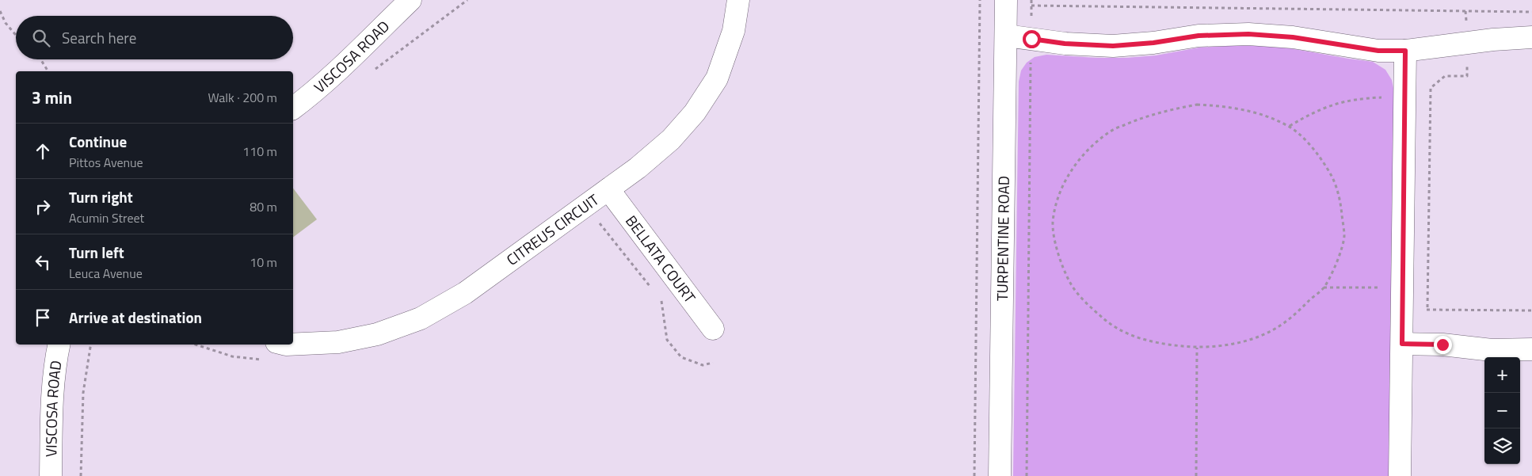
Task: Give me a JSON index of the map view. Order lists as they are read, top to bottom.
{
  "streets": {
    "street": [
      "VISCOSA ROAD",
      "CITREUS CIRCUIT",
      "TURPENTINE ROAD",
      "BELLATA COURT"
    ]
  },
  "crossings": [
    ["CITREUS CIRCUIT", "BELLATA COURT"]
  ],
  "page": {
    "search": "Search here",
    "heading": ["3 min", "Walk · 200 m"],
    "list": [
      ["Continue", "Pittos Avenue", "110 m"],
      ["Turn right", "Acumin Street", "80 m"],
      ["Turn left", "Leuca Avenue", "10 m"],
      "Arrive at destination"
    ],
    "map_buttons": ["+", "−"]
  }
}
